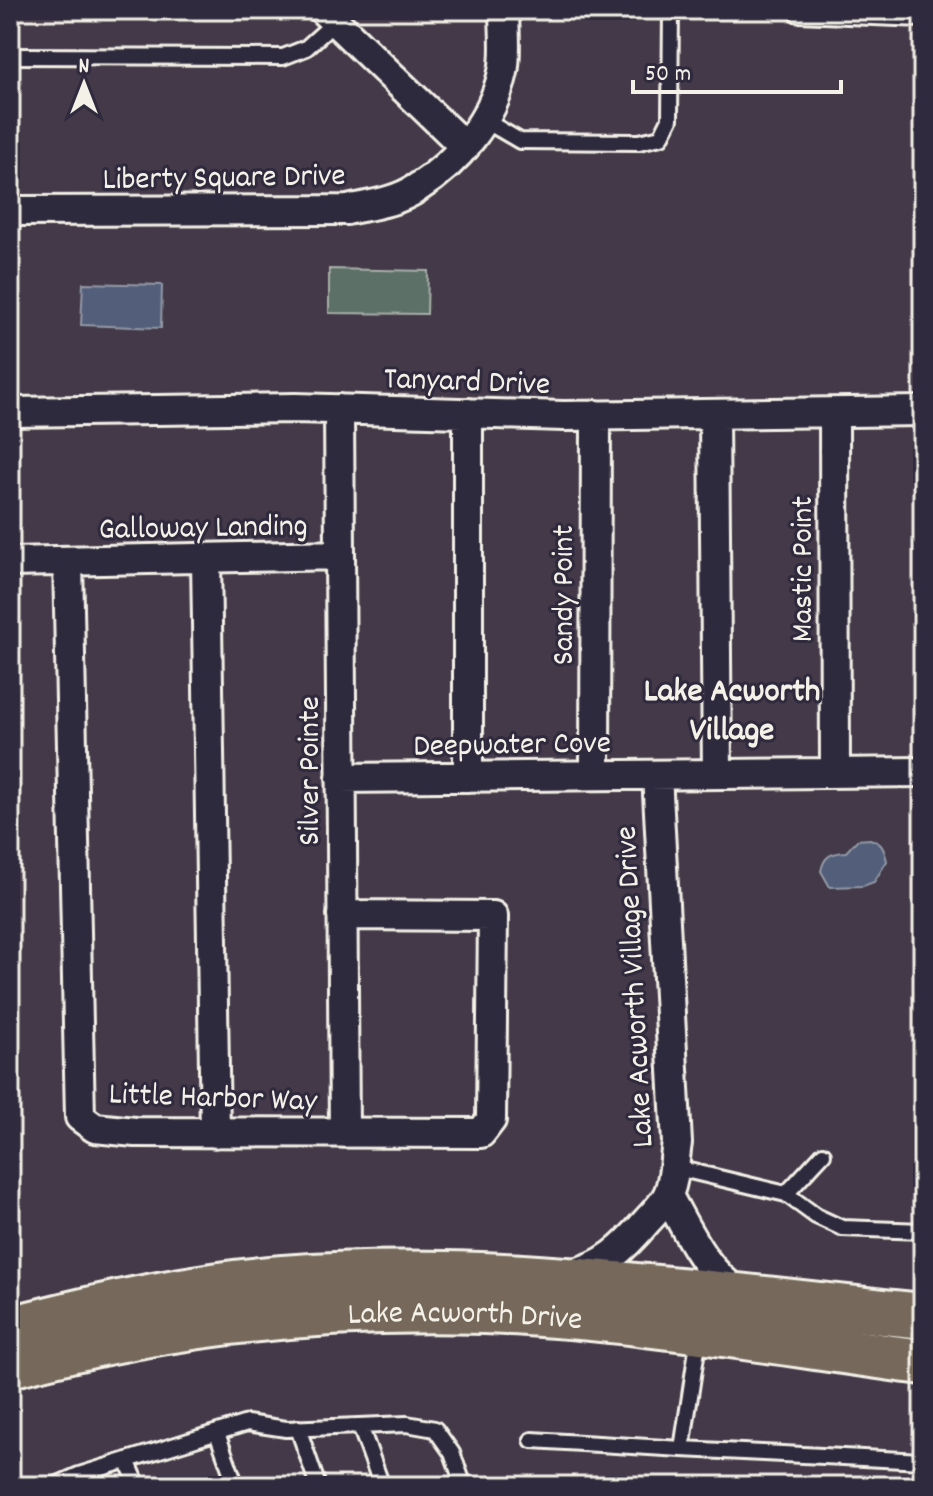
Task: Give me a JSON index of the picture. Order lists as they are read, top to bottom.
{
  "streets": {
    "main road": ["Lake Acworth Drive"],
    "street": [
      "Liberty Square Drive",
      "Tanyard Drive",
      "Galloway Landing",
      "Mastic Point",
      "Sandy Point",
      "Deepwater Cove",
      "Silver Pointe",
      "Lake Acworth Village Drive",
      "Little Harbor Way"
    ]
  },
  "crossings": [
    ["Tanyard Drive", "Mastic Point"],
    ["Tanyard Drive", "Sandy Point"],
    ["Tanyard Drive", "Silver Pointe"],
    ["Galloway Landing", "Silver Pointe"],
    ["Galloway Landing", "Little Harbor Way"],
    ["Mastic Point", "Deepwater Cove"],
    ["Sandy Point", "Deepwater Cove"],
    ["Deepwater Cove", "Silver Pointe"],
    ["Deepwater Cove", "Lake Acworth Village Drive"],
    ["Silver Pointe", "Little Harbor Way"]
  ],
  "districts": ["Lake Acworth Village"],
  "scale_bar": "50 m",
  "north": "top"
}
